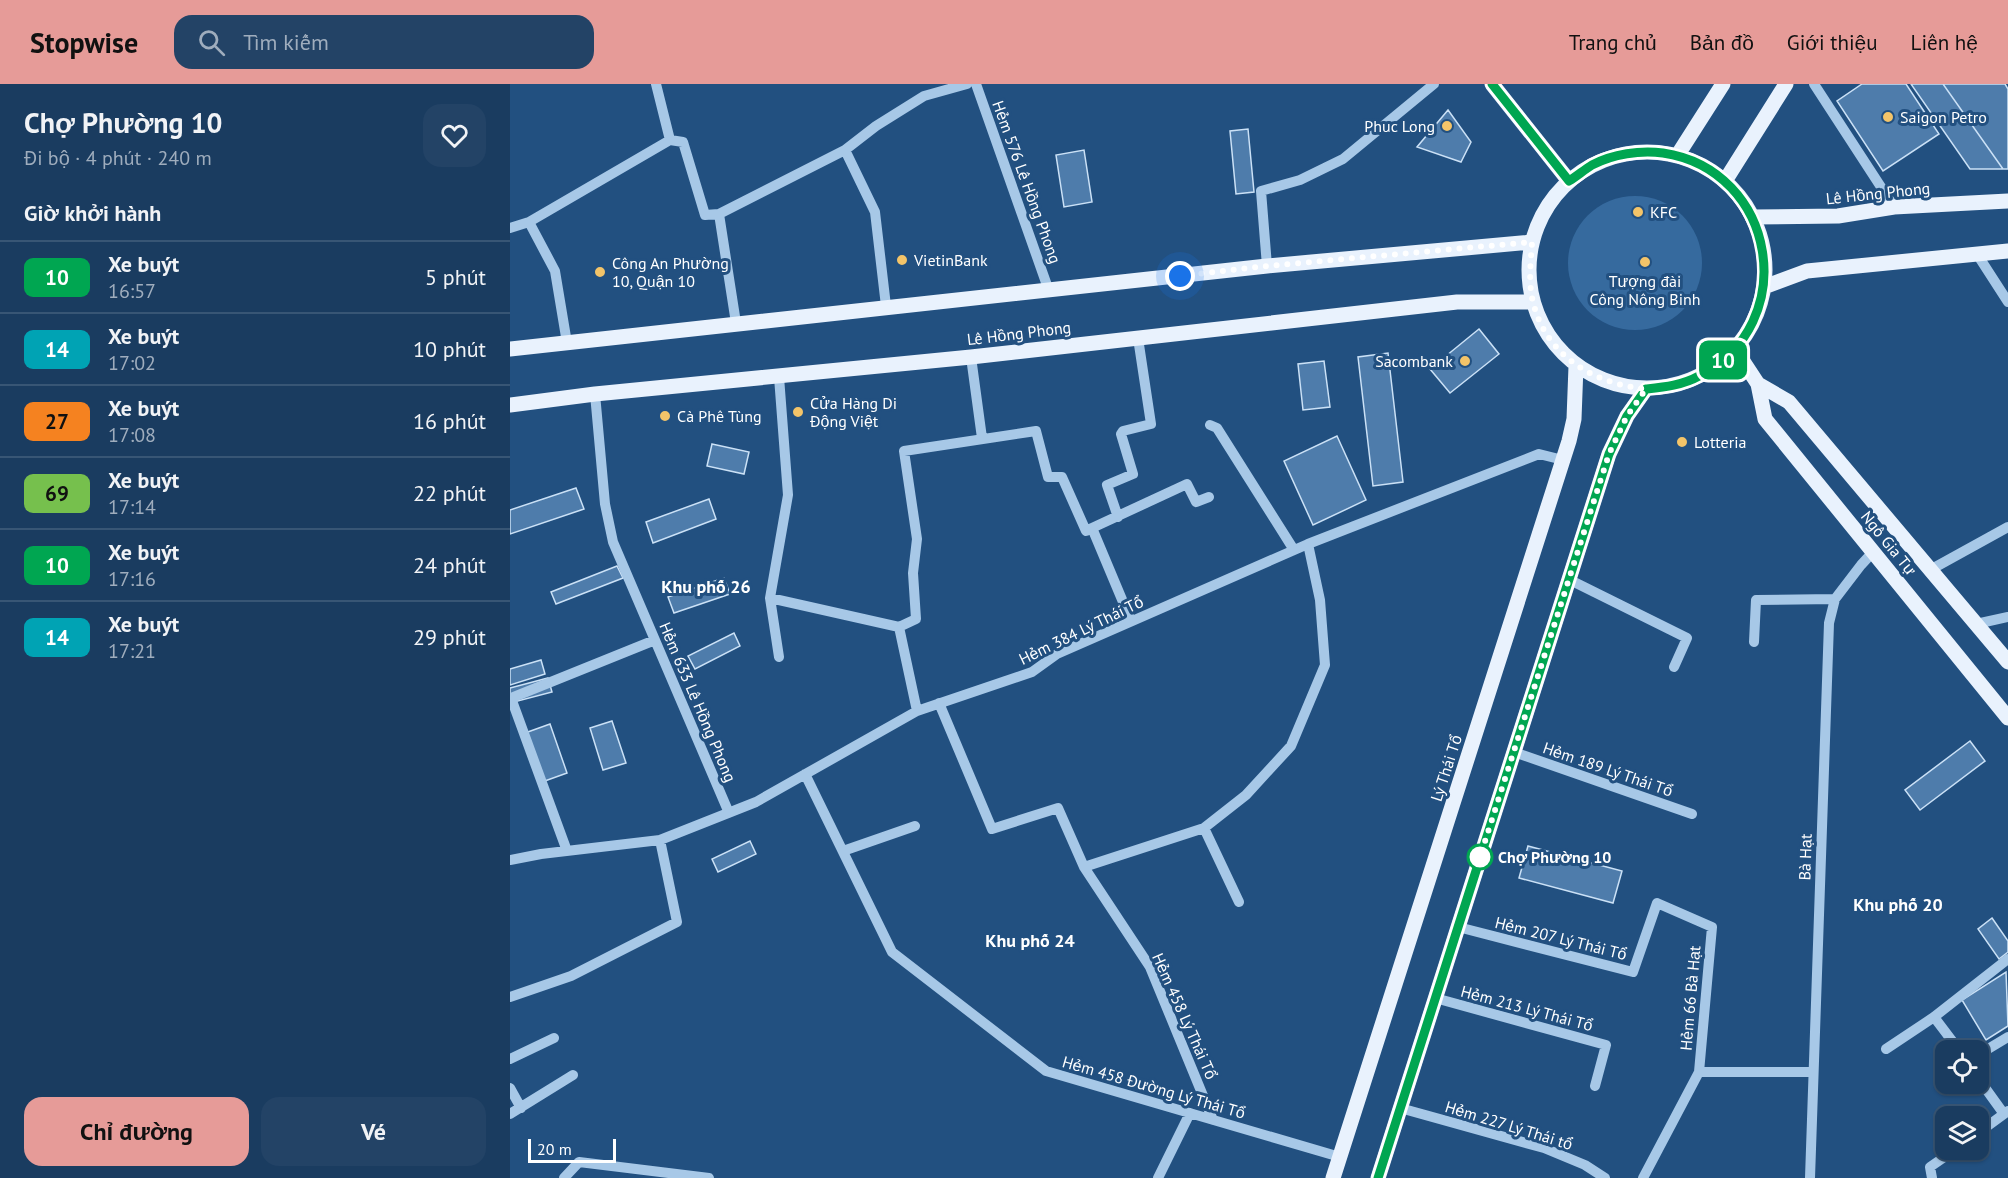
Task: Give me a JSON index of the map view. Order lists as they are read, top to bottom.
{
  "streets": {
    "main road": ["Lê Hồng Phong", "Ngô Gia Tự", "Lý Thái Tổ"],
    "street": [
      "Hẻm 576 Lê Hồng Phong",
      "Hẻm 384 Lý Thái Tổ",
      "Hẻm 633 Lê Hồng Phong",
      "Hẻm 189 Lý Thái Tổ",
      "Bà Hạt",
      "Hẻm 207 Lý Thái Tổ",
      "Hẻm 66 Bà Hạt",
      "Hẻm 213 Lý Thái Tổ",
      "Hẻm 458 Lý Thái Tổ",
      "Hẻm 458 Đường Lý Thái Tổ",
      "Hẻm 227 Lý Thái tổ"
    ]
  },
  "crossings": [
    ["Lê Hồng Phong", "Hẻm 633 Lê Hồng Phong"],
    ["Ngô Gia Tự", "Bà Hạt"],
    ["Hẻm 384 Lý Thái Tổ", "Hẻm 633 Lê Hồng Phong"],
    ["Hẻm 384 Lý Thái Tổ", "Lý Thái Tổ"],
    ["Hẻm 384 Lý Thái Tổ", "Hẻm 458 Lý Thái Tổ"],
    ["Hẻm 384 Lý Thái Tổ", "Hẻm 458 Đường Lý Thái Tổ"],
    ["Lý Thái Tổ", "Hẻm 458 Đường Lý Thái Tổ"],
    ["Bà Hạt", "Hẻm 66 Bà Hạt"],
    ["Hẻm 207 Lý Thái Tổ", "Hẻm 66 Bà Hạt"],
    ["Hẻm 458 Lý Thái Tổ", "Hẻm 458 Đường Lý Thái Tổ"]
  ],
  "districts": ["Khu phố 26", "Khu phố 20", "Khu phố 24"],
  "places": [
    "Saigon Petro",
    "Phuc Long",
    "KFC",
    "VietinBank",
    "Tượng đài Công Nông Binh",
    "Công An Phường 10, Quận 10",
    "Sacombank",
    "Cửa Hàng Di Động Việt",
    "Cà Phê Tùng",
    "Lotteria",
    "Chợ Phường 10"
  ],
  "lines": ["bus line 10"],
  "scale_bar": "20 m",
  "page": {
    "header": "Stopwise",
    "search": "Tìm kiếm",
    "nav": [
      "Trang chủ",
      "Bản đồ",
      "Giới thiệu",
      "Liên hệ"
    ],
    "heading": [
      ["Chợ Phường 10", "Đi bộ · 4 phút · 240 m"],
      "Giờ khởi hành"
    ],
    "on_map": "10",
    "list": [
      {
        "mark": "10",
        "name": "Xe buýt",
        "note": "16:57",
        "value": "5 phút"
      },
      {
        "mark": "14",
        "name": "Xe buýt",
        "note": "17:02",
        "value": "10 phút"
      },
      {
        "mark": "27",
        "name": "Xe buýt",
        "note": "17:08",
        "value": "16 phút"
      },
      {
        "mark": "69",
        "name": "Xe buýt",
        "note": "17:14",
        "value": "22 phút"
      },
      {
        "mark": "10",
        "name": "Xe buýt",
        "note": "17:16",
        "value": "24 phút"
      },
      {
        "mark": "14",
        "name": "Xe buýt",
        "note": "17:21",
        "value": "29 phút"
      }
    ],
    "buttons": ["Chỉ đường", "Vé"],
    "scale": "20 m"
  }
}
